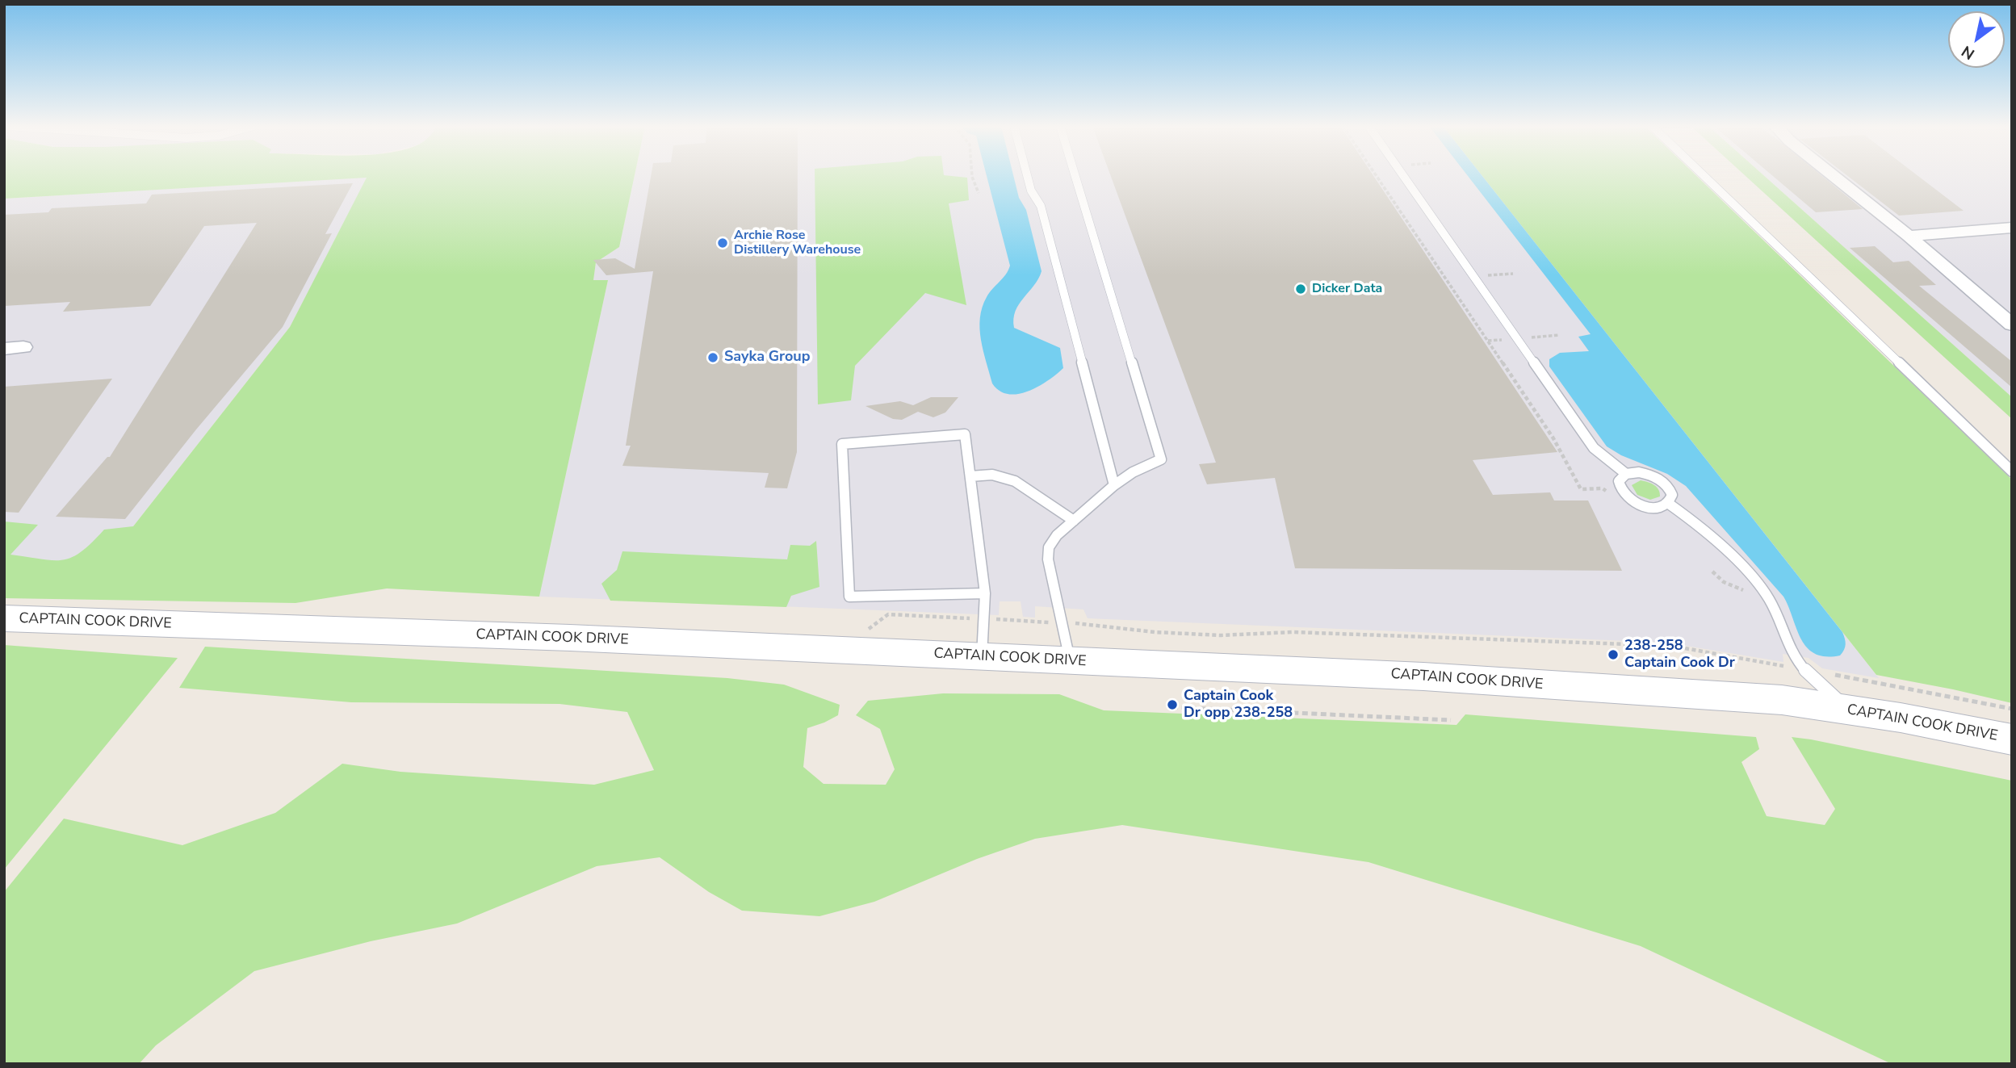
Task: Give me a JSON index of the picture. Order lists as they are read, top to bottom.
{
  "streets": {
    "main road": ["CAPTAIN COOK DRIVE"]
  },
  "places": [
    "Archie Rose Distillery Warehouse",
    "Dicker Data",
    "Sayka Group",
    "238-258 Captain Cook Dr",
    "Captain Cook Dr opp 238-258"
  ],
  "north": "bottom left"
}
